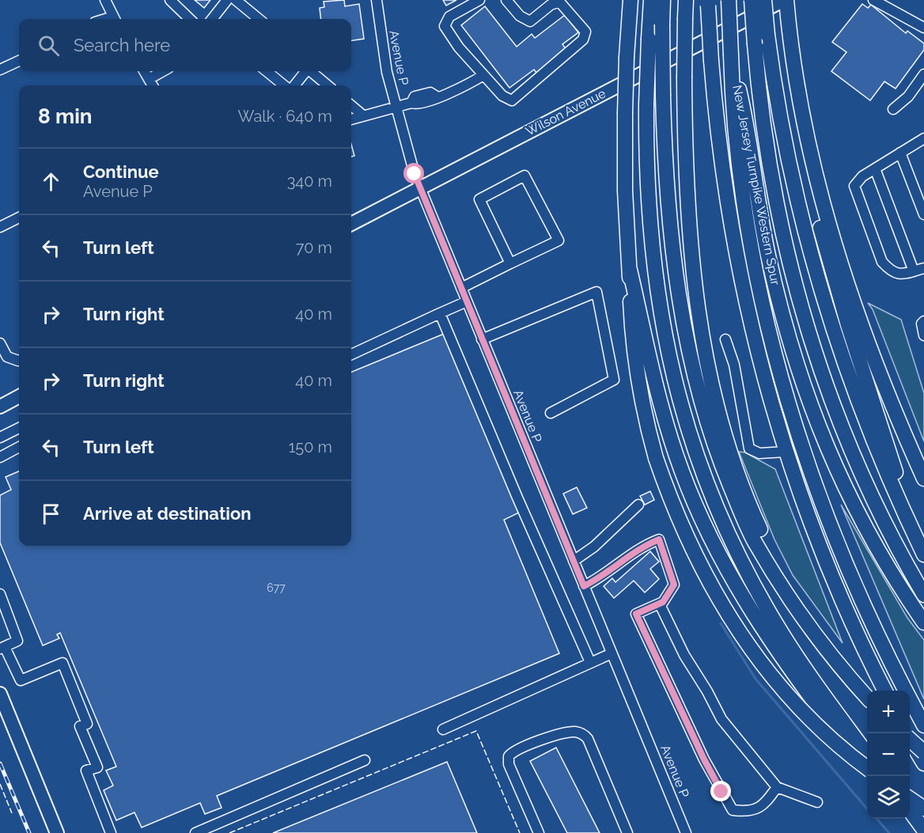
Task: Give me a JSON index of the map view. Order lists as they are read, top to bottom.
{
  "streets": {
    "highway": ["New Jersey Turnpike Western Spur"],
    "main road": ["Wilson Avenue"],
    "street": ["Avenue P"]
  },
  "crossings": [
    ["Avenue P", "Wilson Avenue"]
  ],
  "house_numbers": ["677"],
  "page": {
    "search": "Search here",
    "heading": ["8 min", "Walk · 640 m"],
    "list": [
      ["Continue", "Avenue P", "340 m"],
      ["Turn left", "70 m"],
      ["Turn right", "40 m"],
      ["Turn right", "40 m"],
      ["Turn left", "150 m"],
      "Arrive at destination"
    ],
    "map_buttons": ["+", "−"]
  }
}
